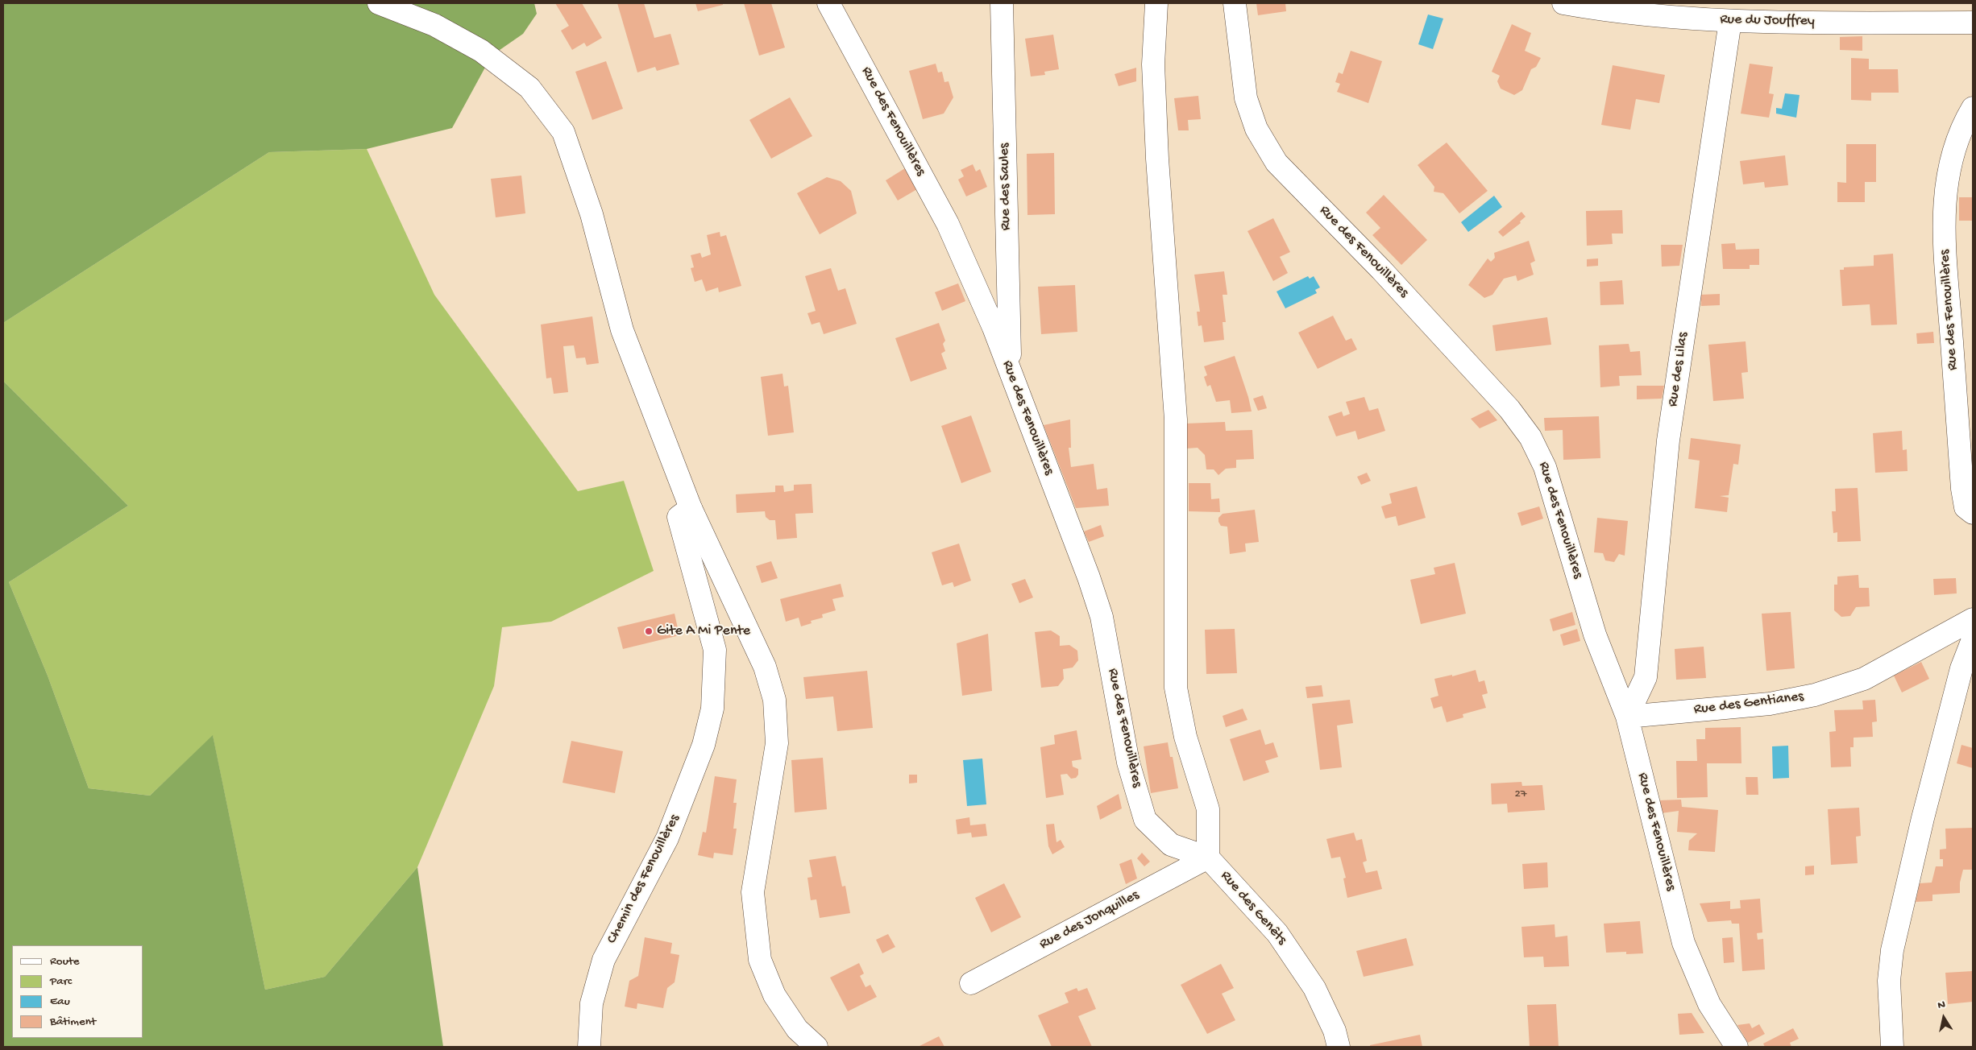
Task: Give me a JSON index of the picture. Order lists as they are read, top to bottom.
{
  "streets": {
    "street": [
      "Rue du Jouffrey",
      "Rue des Fenouillères",
      "Rue des Saules",
      "Rue des Lilas",
      "Rue des Gentianes",
      "Chemin des Fenouillères",
      "Rue des Genêts",
      "Rue des Jonquilles"
    ]
  },
  "crossings": [
    ["Rue du Jouffrey", "Rue des Lilas"],
    ["Rue des Fenouillères", "Rue des Saules"],
    ["Rue des Fenouillères", "Rue des Lilas"],
    ["Rue des Fenouillères", "Rue des Gentianes"],
    ["Rue des Fenouillères", "Rue des Genêts"],
    ["Rue des Fenouillères", "Rue des Jonquilles"],
    ["Rue des Lilas", "Rue des Gentianes"],
    ["Rue des Genêts", "Rue des Jonquilles"]
  ],
  "places": ["Gite A Mi Pente"],
  "house_numbers": ["27"],
  "legend": [
    "Route",
    "Parc",
    "Eau",
    "Bâtiment"
  ],
  "north": "top"
}
